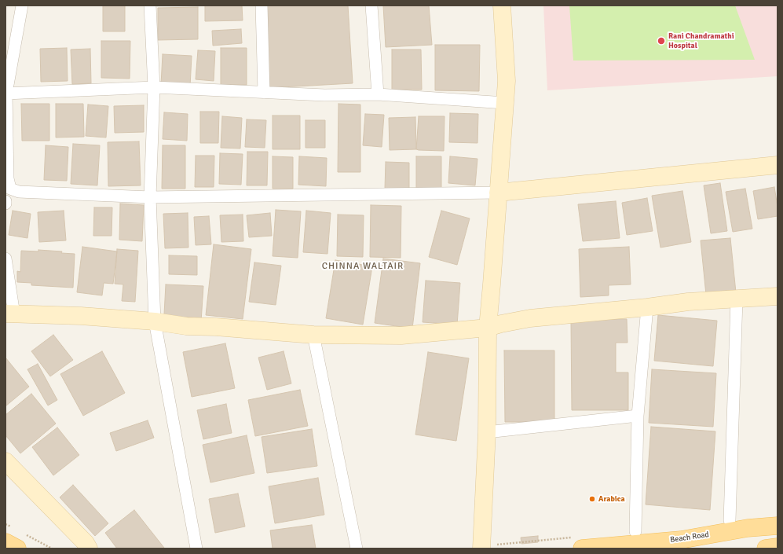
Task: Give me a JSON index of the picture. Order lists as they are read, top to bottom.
{
  "streets": {
    "main road": ["Beach Road"]
  },
  "districts": ["CHINNA WALTAIR"],
  "places": ["Rani Chandramathi Hospital", "Arabica"]
}
